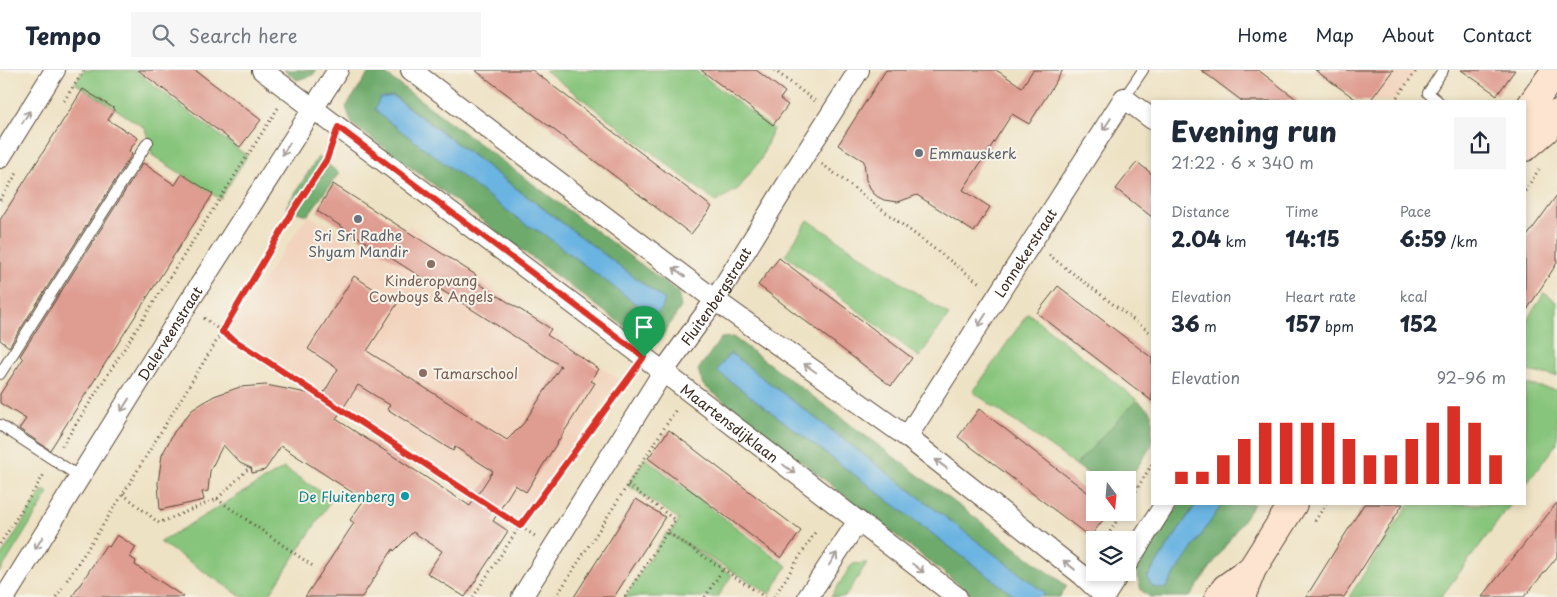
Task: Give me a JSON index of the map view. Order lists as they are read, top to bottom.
{
  "streets": {
    "street": [
      "Lonnekerstraat",
      "Fluitenbergstraat",
      "Dalerveenstraat",
      "Maartensdijklaan"
    ]
  },
  "crossings": [
    ["Fluitenbergstraat", "Maartensdijklaan"],
    ["Dalerveenstraat", "Maartensdijklaan"]
  ],
  "one_way": ["Lonnekerstraat", "Dalerveenstraat"],
  "places": [
    "Emmauskerk",
    "Sri Sri Radhe Shyam Mandir",
    "Kinderopvang Cowboys & Angels",
    "Tamarschool",
    "De Fluitenberg"
  ],
  "north": "bottom",
  "page": {
    "header": "Tempo",
    "search": "Search here",
    "nav": [
      "Home",
      "Map",
      "About",
      "Contact"
    ],
    "heading": ["Evening run", "21:22 · 6 × 340 m"],
    "stats": [
      ["Distance", "2.04 km"],
      ["Time", "14:15"],
      ["Pace", "6:59 /km"],
      ["Elevation", "36 m"],
      ["Heart rate", "157 bpm"],
      ["kcal", "152"]
    ],
    "chart": ["Elevation", "92–96 m"]
  }
}
